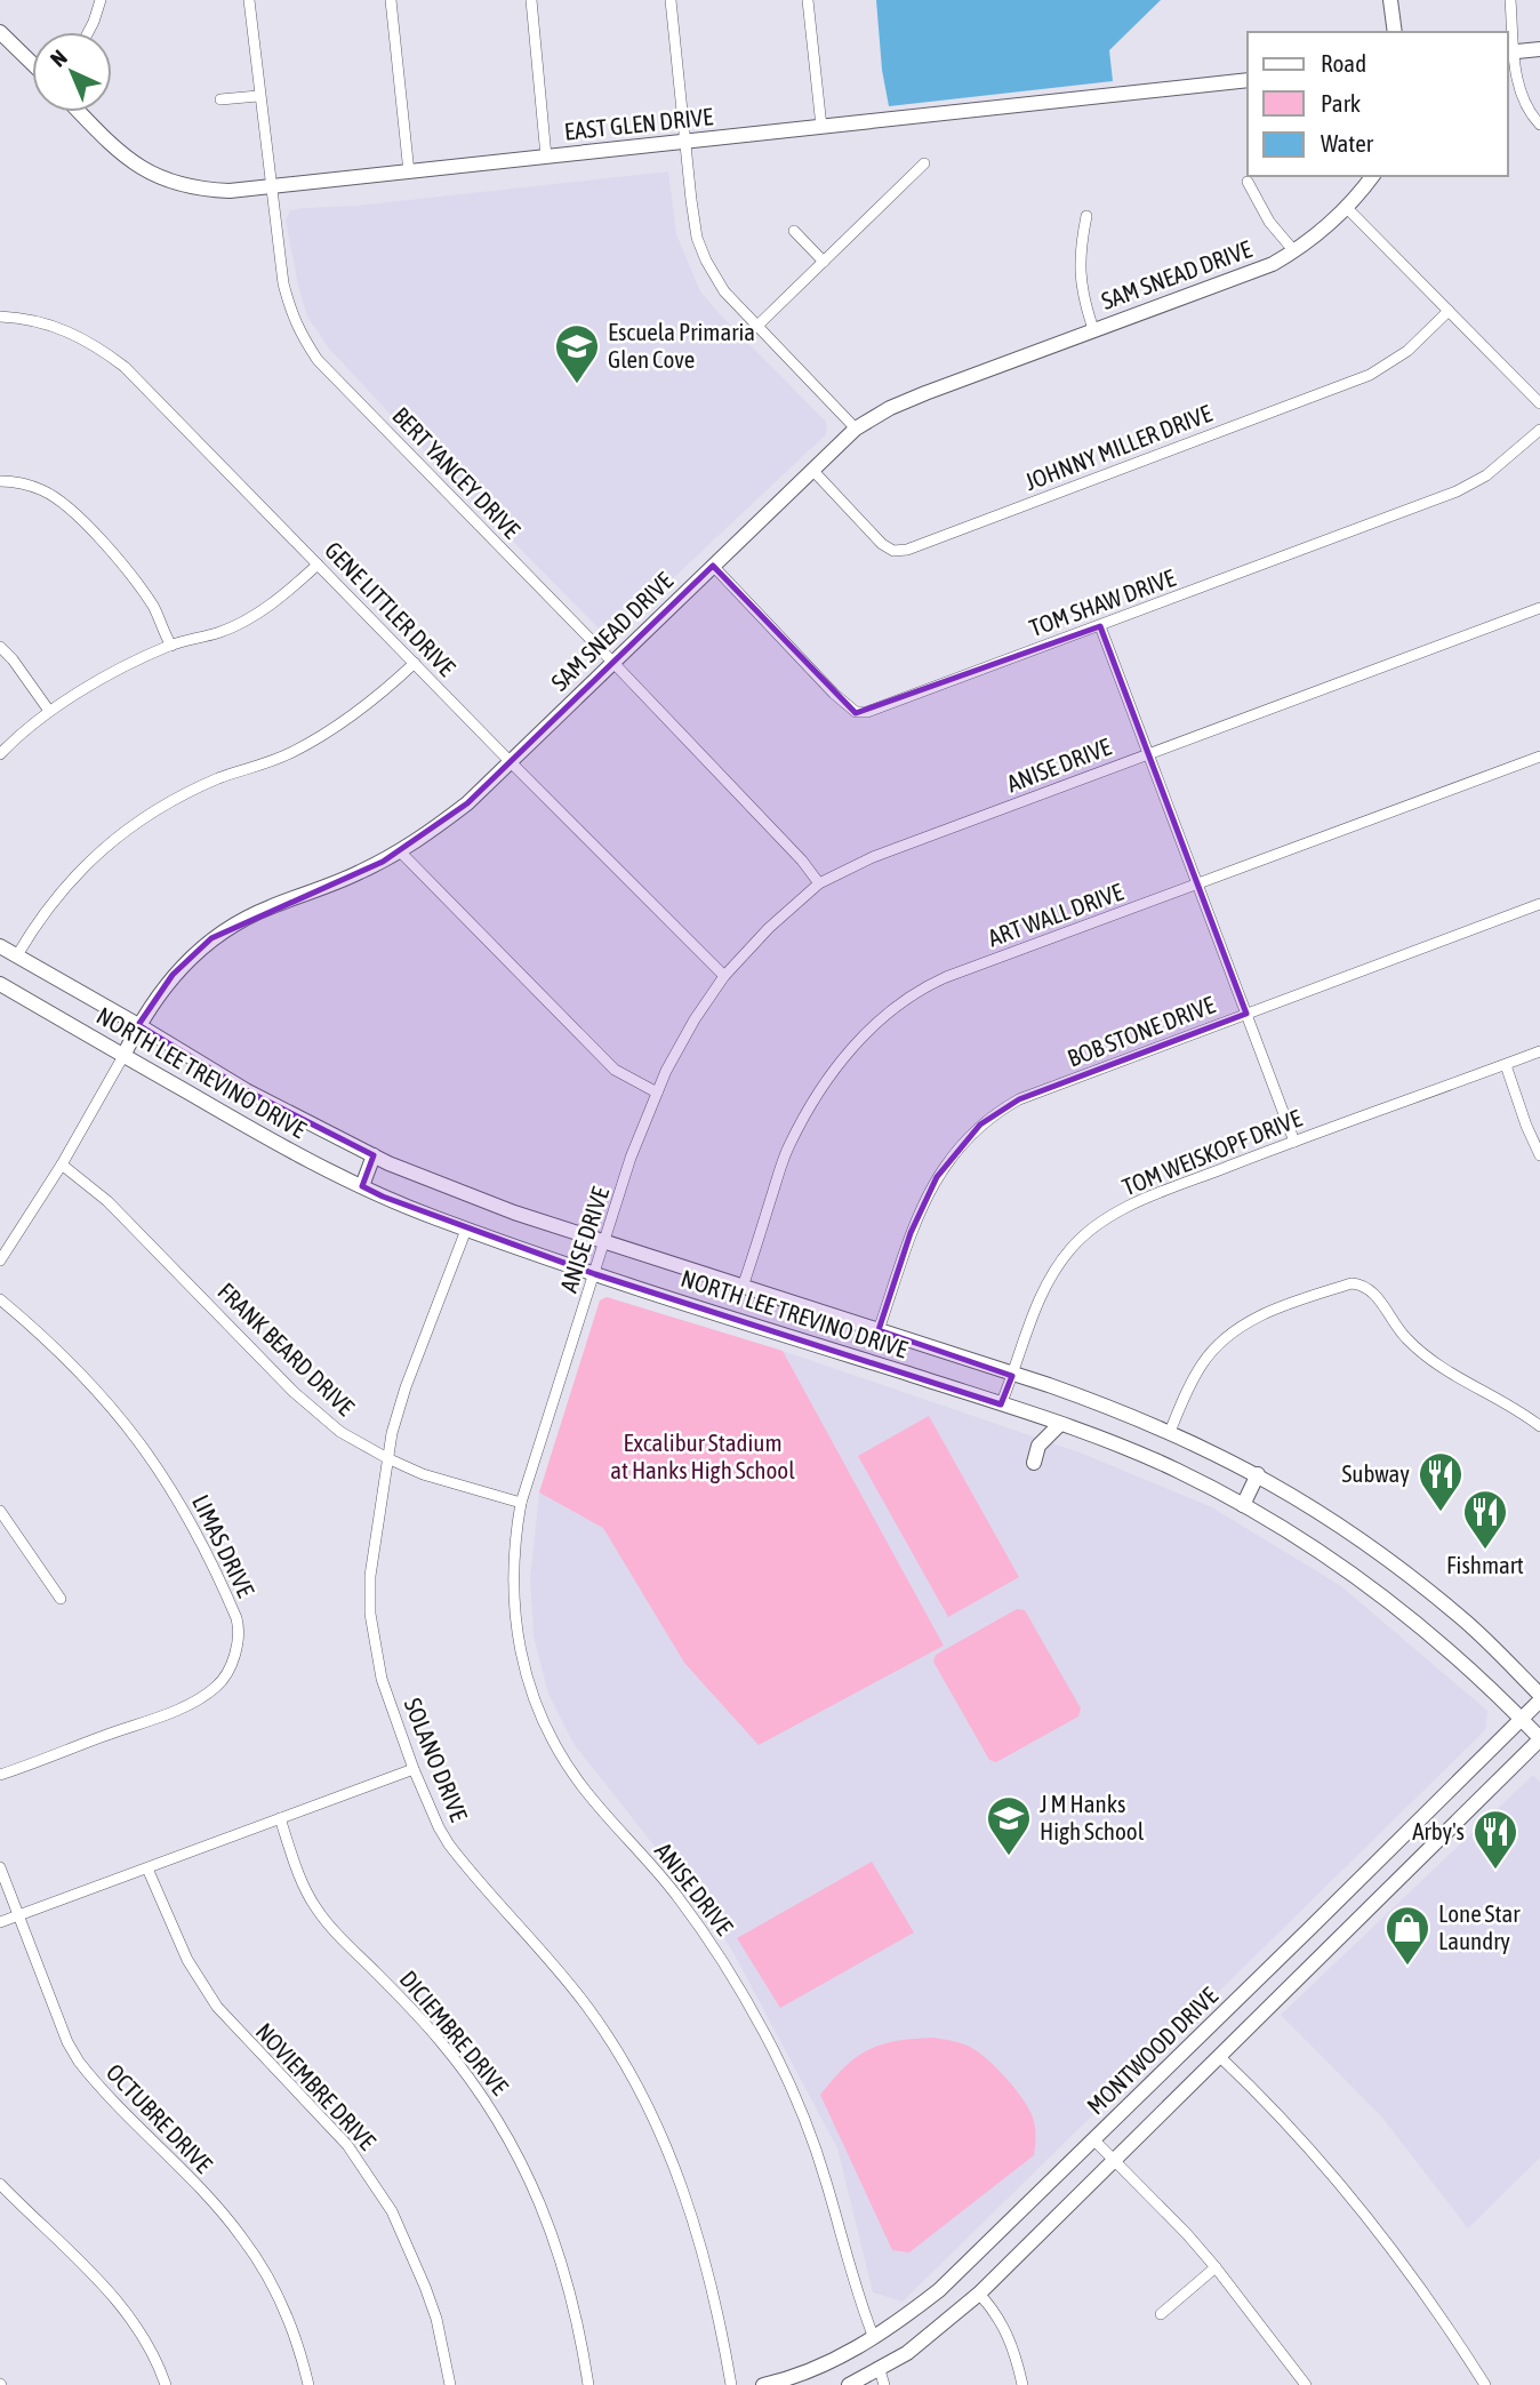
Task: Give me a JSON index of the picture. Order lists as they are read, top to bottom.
{
  "streets": {
    "main road": [
      "EAST GLEN DRIVE",
      "SAM SNEAD DRIVE",
      "NORTH LEE TREVINO DRIVE",
      "MONTWOOD DRIVE"
    ],
    "street": [
      "JOHNNY MILLER DRIVE",
      "BERT YANCEY DRIVE",
      "TOM SHAW DRIVE",
      "GENE LITTLER DRIVE",
      "ANISE DRIVE",
      "ART WALL DRIVE",
      "BOB STONE DRIVE",
      "TOM WEISKOPF DRIVE",
      "FRANK BEARD DRIVE",
      "LIMAS DRIVE",
      "SOLANO DRIVE",
      "DICIEMBRE DRIVE",
      "NOVIEMBRE DRIVE",
      "OCTUBRE DRIVE"
    ]
  },
  "crossings": [
    ["EAST GLEN DRIVE", "BERT YANCEY DRIVE"],
    ["SAM SNEAD DRIVE", "JOHNNY MILLER DRIVE"],
    ["SAM SNEAD DRIVE", "BERT YANCEY DRIVE"],
    ["SAM SNEAD DRIVE", "TOM SHAW DRIVE"],
    ["SAM SNEAD DRIVE", "GENE LITTLER DRIVE"],
    ["SAM SNEAD DRIVE", "NORTH LEE TREVINO DRIVE"],
    ["SAM SNEAD DRIVE", "FRANK BEARD DRIVE"],
    ["BERT YANCEY DRIVE", "ANISE DRIVE"],
    ["GENE LITTLER DRIVE", "ANISE DRIVE"],
    ["ANISE DRIVE", "NORTH LEE TREVINO DRIVE"],
    ["ANISE DRIVE", "FRANK BEARD DRIVE"],
    ["ANISE DRIVE", "MONTWOOD DRIVE"],
    ["ART WALL DRIVE", "NORTH LEE TREVINO DRIVE"],
    ["BOB STONE DRIVE", "NORTH LEE TREVINO DRIVE"],
    ["NORTH LEE TREVINO DRIVE", "TOM WEISKOPF DRIVE"],
    ["NORTH LEE TREVINO DRIVE", "SOLANO DRIVE"],
    ["NORTH LEE TREVINO DRIVE", "MONTWOOD DRIVE"],
    ["FRANK BEARD DRIVE", "SOLANO DRIVE"]
  ],
  "parks": ["Excalibur Stadium at Hanks High School"],
  "places": {
    "school or university": ["Escuela Primaria Glen Cove", "J M Hanks High School"],
    "restaurant": ["Subway", "Fishmart", "Arby's"],
    "shop": ["Lone Star Laundry"]
  },
  "legend": ["Road", "Park", "Water"],
  "north": "top left"
}
